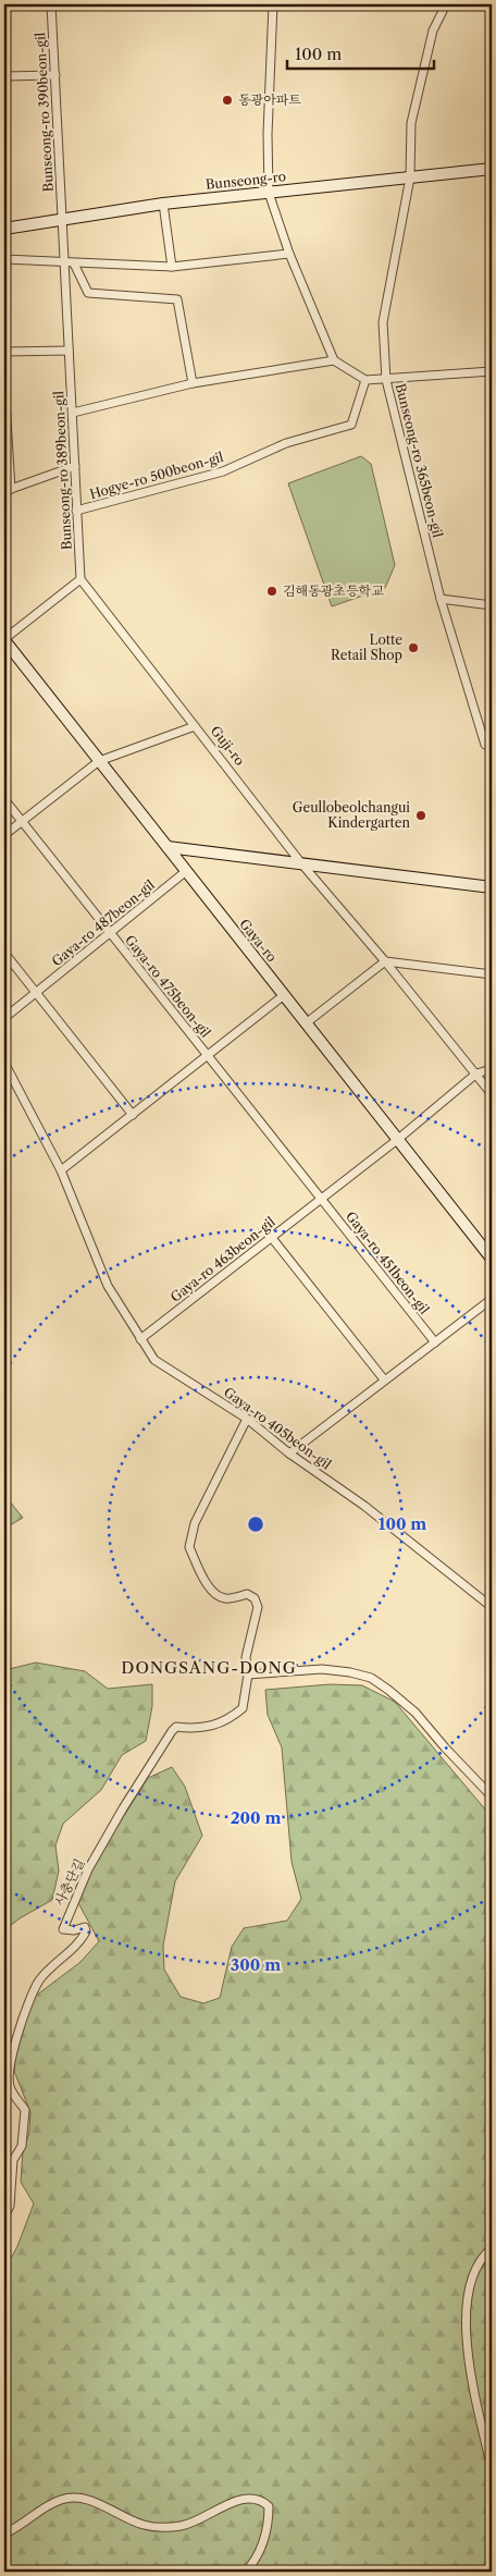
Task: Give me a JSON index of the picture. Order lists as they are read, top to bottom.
{
  "streets": {
    "main road": ["Bunseong-ro", "Gaya-ro"],
    "street": [
      "Bunseong-ro 390beon-gil",
      "Bunseong-ro 365beon-gil",
      "Bunseong-ro 389beon-gil",
      "Hogye-ro 500beon-gil",
      "Guji-ro",
      "Gaya-ro 487beon-gil",
      "Gaya-ro 475beon-gil",
      "Gaya-ro 463beon-gil",
      "Gaya-ro 451beon-gil",
      "Gaya-ro 405beon-gil",
      "사충단길"
    ]
  },
  "crossings": [
    ["Bunseong-ro 390beon-gil", "Bunseong-ro"],
    ["Bunseong-ro 390beon-gil", "Bunseong-ro 389beon-gil"],
    ["Bunseong-ro", "Bunseong-ro 365beon-gil"],
    ["Bunseong-ro", "Bunseong-ro 389beon-gil"],
    ["Bunseong-ro 389beon-gil", "Hogye-ro 500beon-gil"],
    ["Guji-ro", "Gaya-ro"],
    ["Guji-ro", "Gaya-ro 475beon-gil"],
    ["Guji-ro", "Gaya-ro 463beon-gil"],
    ["Gaya-ro 487beon-gil", "Gaya-ro"],
    ["Gaya-ro 487beon-gil", "Gaya-ro 475beon-gil"],
    ["Gaya-ro", "Gaya-ro 475beon-gil"],
    ["Gaya-ro", "Gaya-ro 463beon-gil"],
    ["Gaya-ro 475beon-gil", "Gaya-ro 405beon-gil"],
    ["Gaya-ro 463beon-gil", "Gaya-ro 451beon-gil"],
    ["Gaya-ro 463beon-gil", "Gaya-ro 405beon-gil"]
  ],
  "districts": ["DONGSANG-DONG"],
  "places": [
    "동광아파트",
    "김해동광초등학교",
    "Lotte Retail Shop",
    "Geullobeolchangui Kindergarten"
  ],
  "scale_bar": "100 m",
  "rings": ["100 m", "200 m", "300 m"]
}
